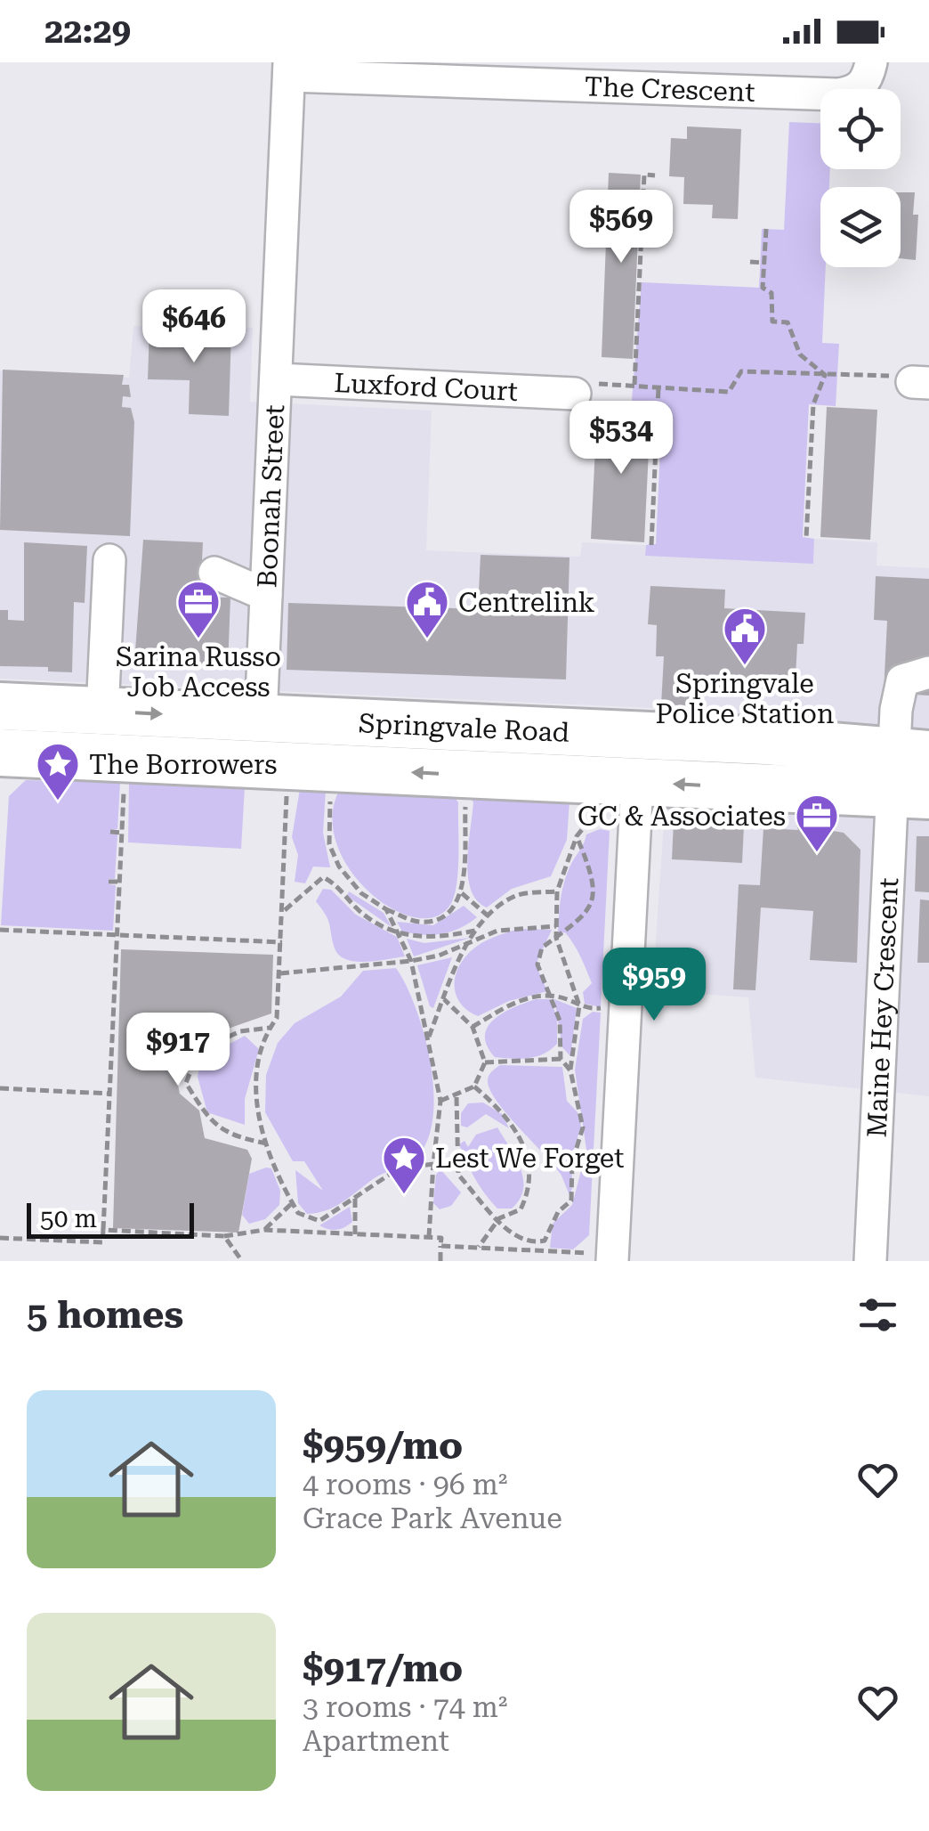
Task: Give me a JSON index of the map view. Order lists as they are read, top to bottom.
{
  "streets": {
    "highway": ["Springvale Road"],
    "street": [
      "The Crescent",
      "Luxford Court",
      "Boonah Street",
      "Maine Hey Crescent"
    ]
  },
  "crossings": [
    ["The Crescent", "Boonah Street"],
    ["Luxford Court", "Boonah Street"],
    ["Boonah Street", "Springvale Road"],
    ["Springvale Road", "Maine Hey Crescent"]
  ],
  "places": {
    "office": ["Sarina Russo Job Access", "GC & Associates"],
    "public building": ["Centrelink", "Springvale Police Station"],
    "place": ["The Borrowers", "Lest We Forget"]
  },
  "scale_bar": "50 m",
  "page": {
    "status": "22:29",
    "price": [
      "$569",
      "$646",
      "$534",
      "$959",
      "$917"
    ],
    "scale": "50 m",
    "heading": "5 homes",
    "list": [
      {
        "name": "$959/mo",
        "note": "4 rooms · 96 m² · Grace Park Avenue"
      },
      {
        "name": "$917/mo",
        "note": "3 rooms · 74 m² · Apartment"
      }
    ]
  }
}
